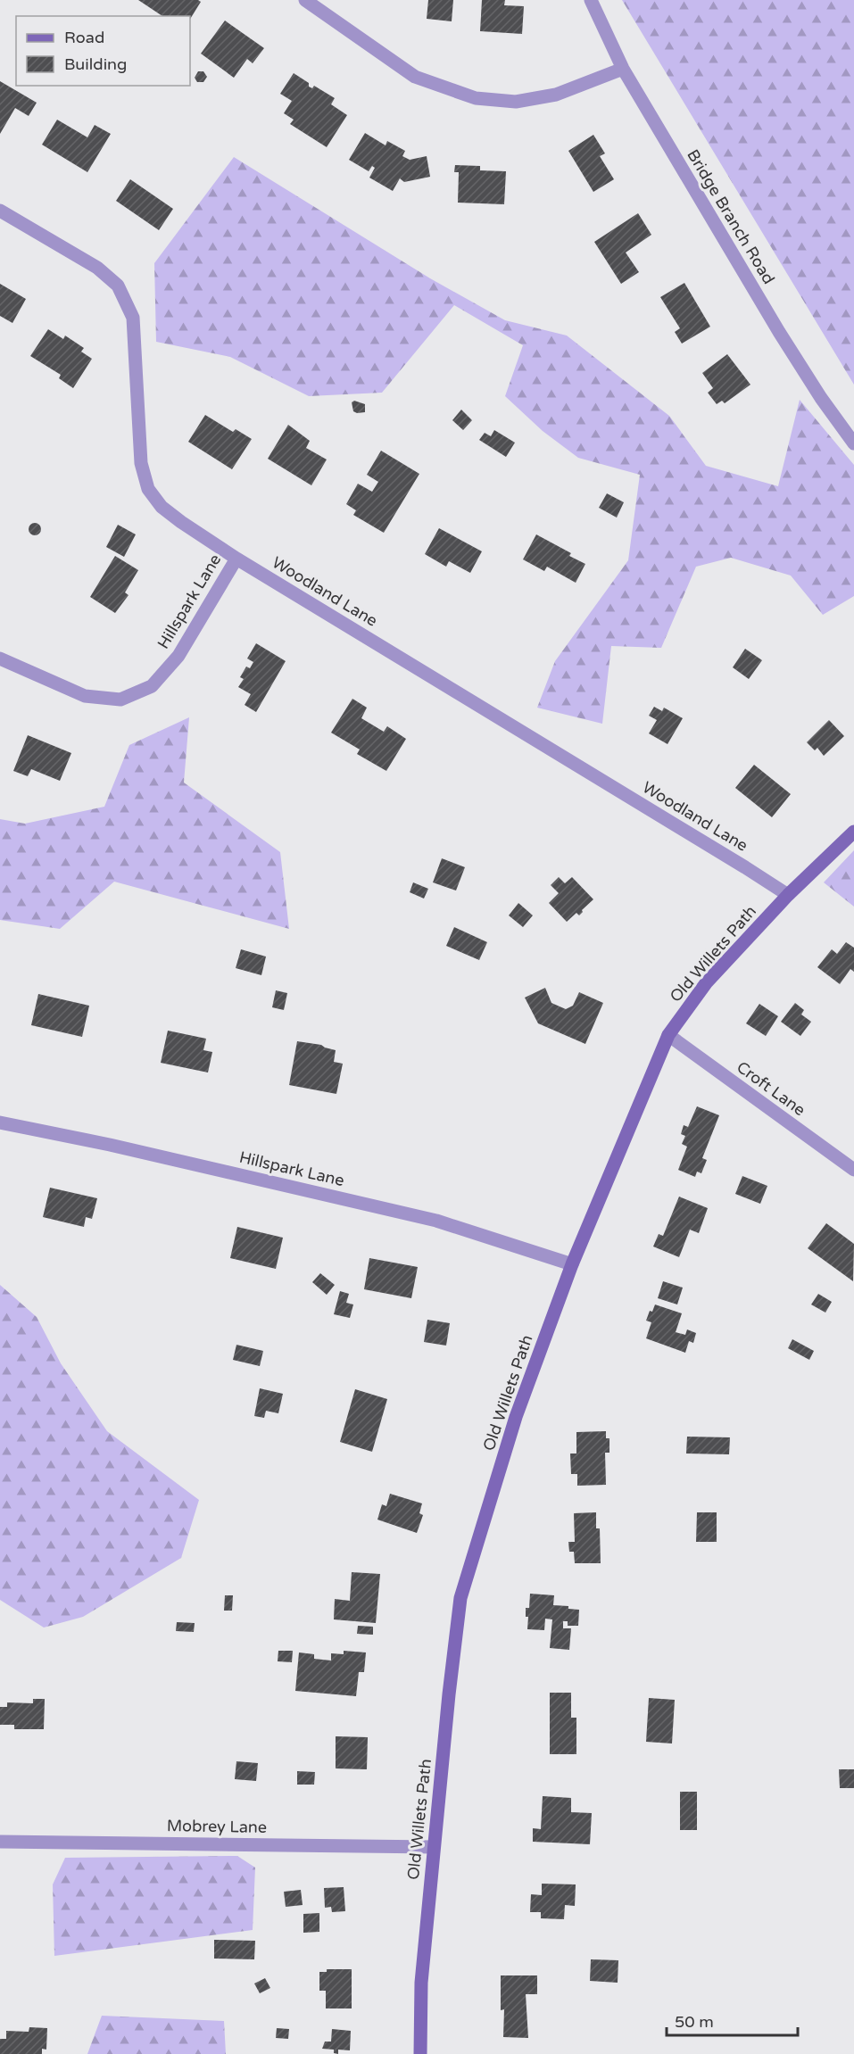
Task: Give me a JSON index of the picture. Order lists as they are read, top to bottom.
{
  "streets": {
    "main road": ["Old Willets Path"],
    "street": [
      "Bridge Branch Road",
      "Woodland Lane",
      "Hillspark Lane",
      "Croft Lane",
      "Mobrey Lane"
    ]
  },
  "crossings": [
    ["Woodland Lane", "Hillspark Lane"],
    ["Woodland Lane", "Old Willets Path"],
    ["Hillspark Lane", "Old Willets Path"],
    ["Old Willets Path", "Croft Lane"],
    ["Old Willets Path", "Mobrey Lane"]
  ],
  "legend": ["Road", "Building"],
  "scale_bar": "50 m"
}
